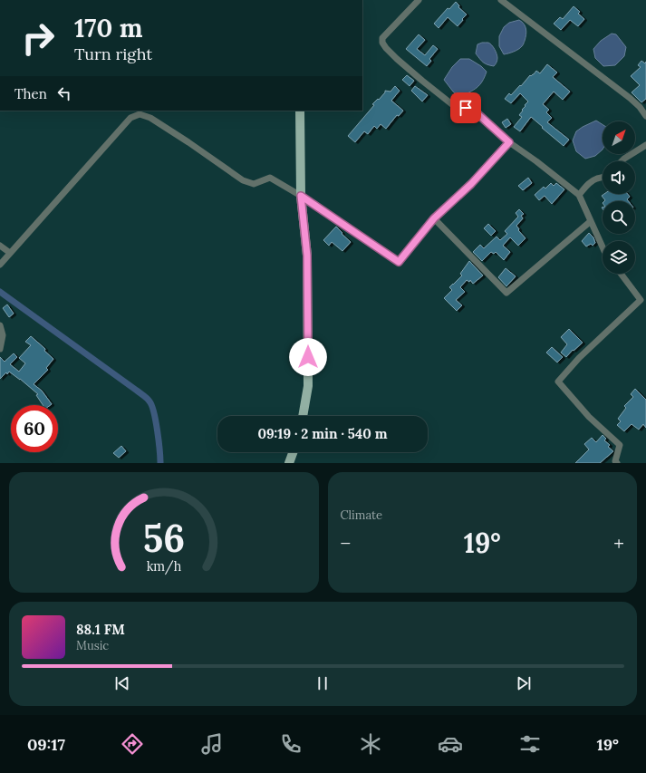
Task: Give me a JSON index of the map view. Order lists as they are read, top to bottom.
{
  "north": "top right",
  "page": {
    "turn": ["170 m", "Turn right"],
    "then": "Then",
    "limit": "60",
    "trip": "09:19 · 2 min · 540 m",
    "tile": "Climate",
    "heat": ["−", "19°", "+"],
    "song": ["88.1 FM", "Music"],
    "tabs": ["09:17", "19°"],
    "gauge": ["56", "km/h"]
  }
}
